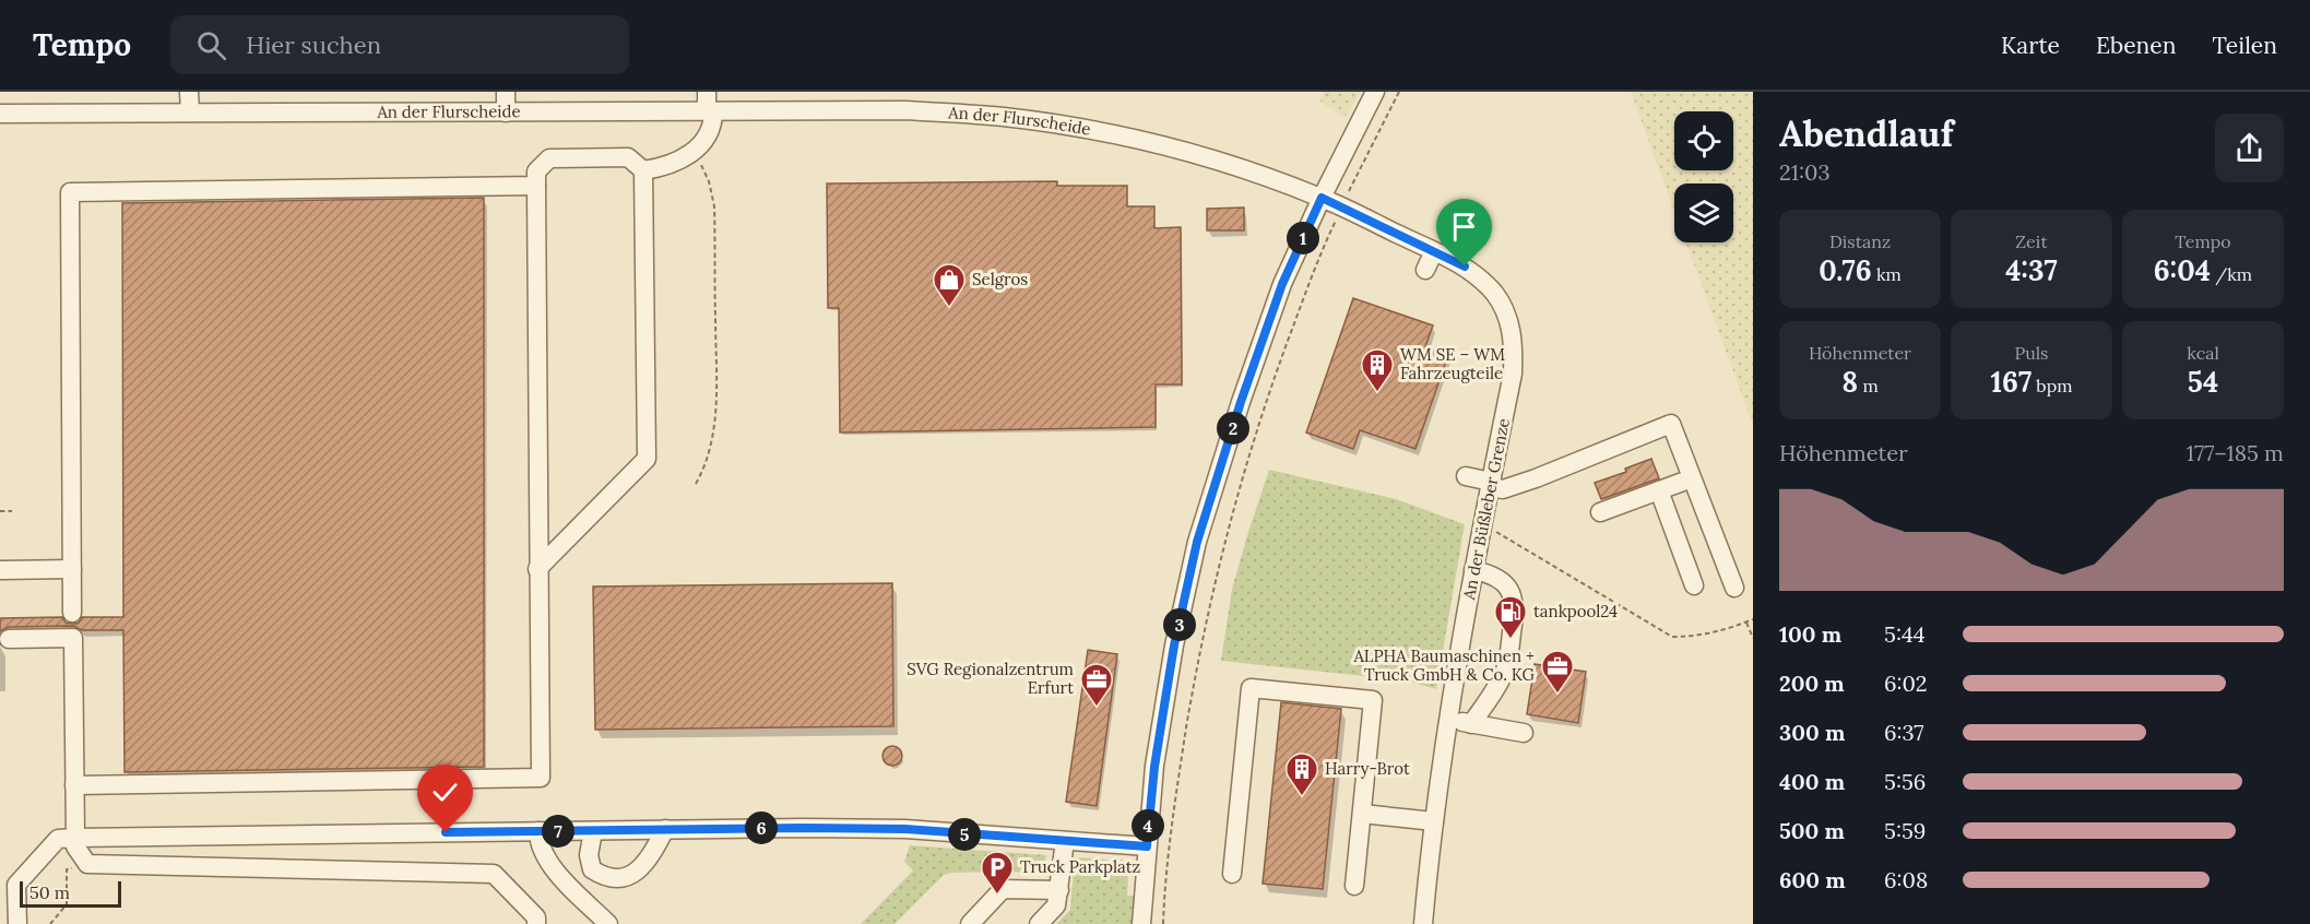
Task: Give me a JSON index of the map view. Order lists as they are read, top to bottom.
{
  "streets": {
    "street": ["An der Flurscheide", "An der Büßleber Grenze"]
  },
  "crossings": [
    ["An der Flurscheide", "An der Büßleber Grenze"]
  ],
  "places": {
    "shop": ["Selgros"],
    "building": ["WM SE – WM Fahrzeugteile", "Harry-Brot"],
    "fuel station": ["tankpool24"],
    "office": ["ALPHA Baumaschinen + Truck GmbH & Co. KG", "SVG Regionalzentrum Erfurt"],
    "parking": ["Truck Parkplatz"]
  },
  "scale_bar": "50 m",
  "page": {
    "header": "Tempo",
    "search": "Hier suchen",
    "nav": ["Karte", "Ebenen", "Teilen"],
    "heading": ["Abendlauf", "21:03"],
    "stats": [
      ["Distanz", "0.76 km"],
      ["Zeit", "4:37"],
      ["Tempo", "6:04 /km"],
      ["Höhenmeter", "8 m"],
      ["Puls", "167 bpm"],
      ["kcal", "54"]
    ],
    "pins": [
      "1",
      "2",
      "3",
      "4",
      "6",
      "7",
      "5"
    ],
    "chart": ["Höhenmeter", "177–185 m"],
    "list": [
      {
        "name": "100 m",
        "note": "5:44"
      },
      {
        "name": "200 m",
        "note": "6:02"
      },
      {
        "name": "300 m",
        "note": "6:37"
      },
      {
        "name": "400 m",
        "note": "5:56"
      },
      {
        "name": "500 m",
        "note": "5:59"
      },
      {
        "name": "600 m",
        "note": "6:08"
      }
    ],
    "scale": "50 m"
  }
}
